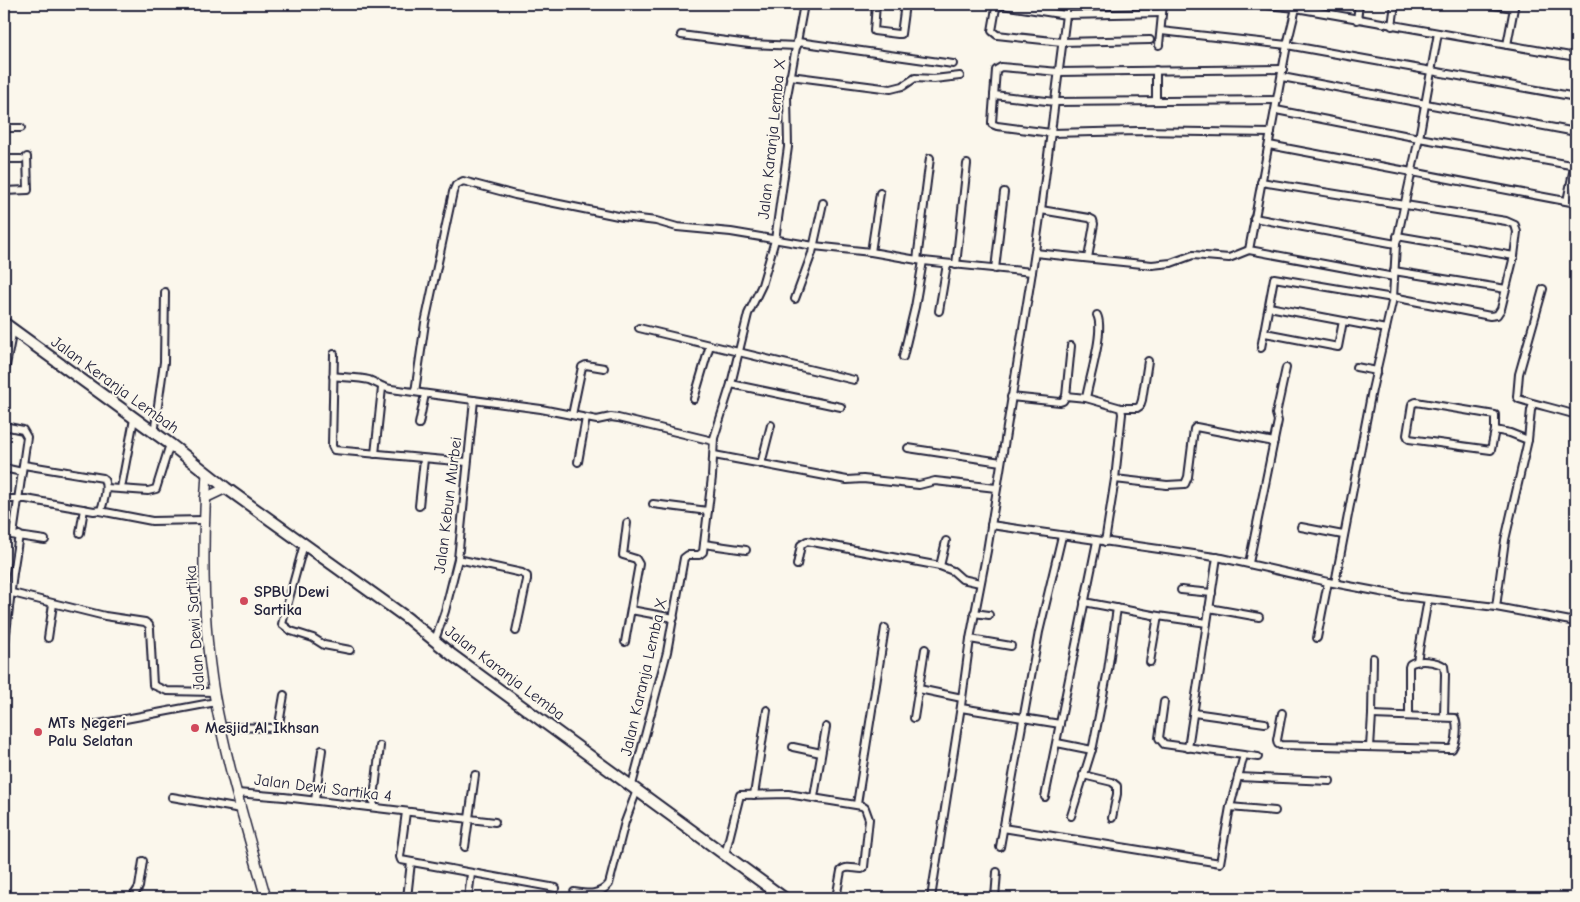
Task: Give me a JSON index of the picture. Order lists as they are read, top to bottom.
{
  "streets": {
    "main road": ["Jalan Keranja Lembah", "Jalan Dewi Sartika", "Jalan Karanja Lemba"],
    "street": ["Jalan Karanja Lemba X", "Jalan Kebun Murbei", "Jalan Dewi Sartika 4"]
  },
  "crossings": [
    ["Jalan Karanja Lemba X", "Jalan Karanja Lemba"],
    ["Jalan Keranja Lembah", "Jalan Dewi Sartika"],
    ["Jalan Keranja Lembah", "Jalan Karanja Lemba"],
    ["Jalan Kebun Murbei", "Jalan Karanja Lemba"],
    ["Jalan Dewi Sartika", "Jalan Karanja Lemba"],
    ["Jalan Dewi Sartika", "Jalan Dewi Sartika 4"]
  ],
  "places": ["SPBU Dewi Sartika", "Mesjid Al Ikhsan", "MTs Negeri Palu Selatan"]
}
